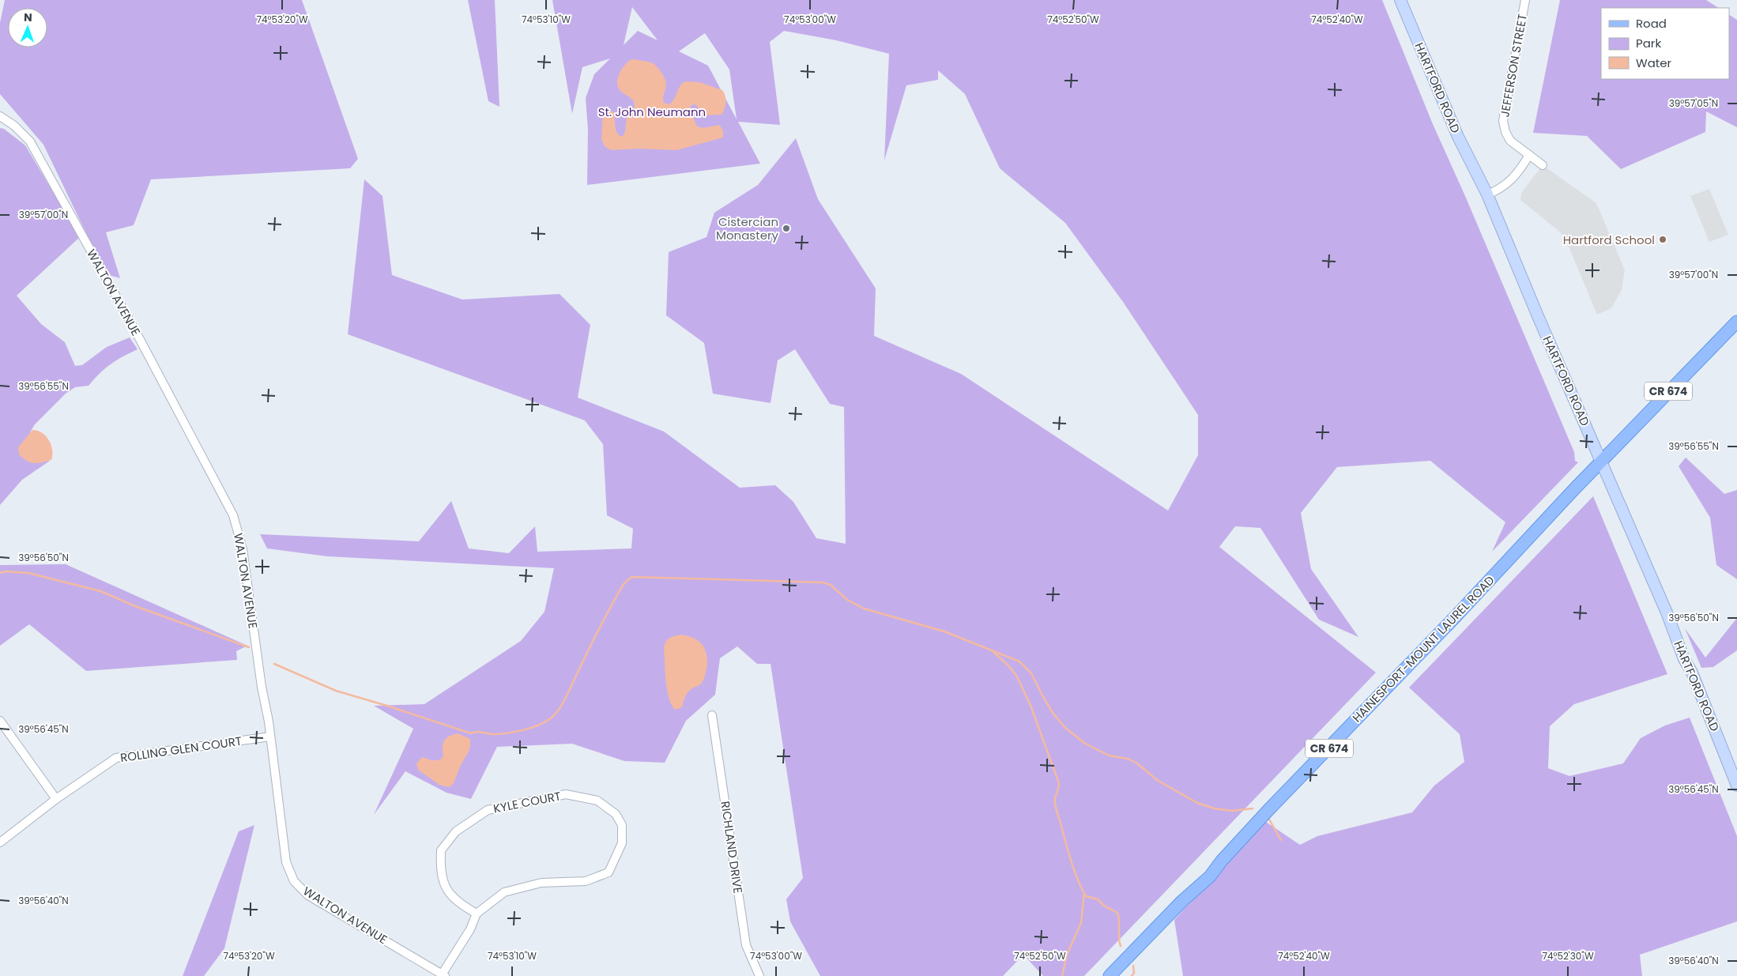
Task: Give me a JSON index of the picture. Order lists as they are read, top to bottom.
{
  "streets": {
    "main road": ["CR 674", "HAINESPORT-MOUNT LAUREL ROAD"],
    "street": [
      "JEFFERSON STREET",
      "HARTFORD ROAD",
      "WALTON AVENUE",
      "ROLLING GLEN COURT",
      "KYLE COURT",
      "RICHLAND DRIVE"
    ]
  },
  "crossings": [
    ["HARTFORD ROAD", "HAINESPORT-MOUNT LAUREL ROAD"],
    ["WALTON AVENUE", "ROLLING GLEN COURT"],
    ["WALTON AVENUE", "KYLE COURT"]
  ],
  "parks": ["St. John Neumann"],
  "places": ["Cistercian Monastery", "Hartford School"],
  "legend": ["Road", "Park", "Water"],
  "north": "top",
  "coordinates": [
    "74°53'20\"W",
    "74°53'10\"W",
    "74°53'00\"W",
    "74°52'50\"W",
    "74°52'40\"W",
    "39°57'05\"N",
    "39°57'00\"N",
    "39°56'55\"N",
    "39°56'50\"N",
    "39°56'45\"N",
    "39°56'40\"N",
    "74°52'30\"W"
  ]
}
